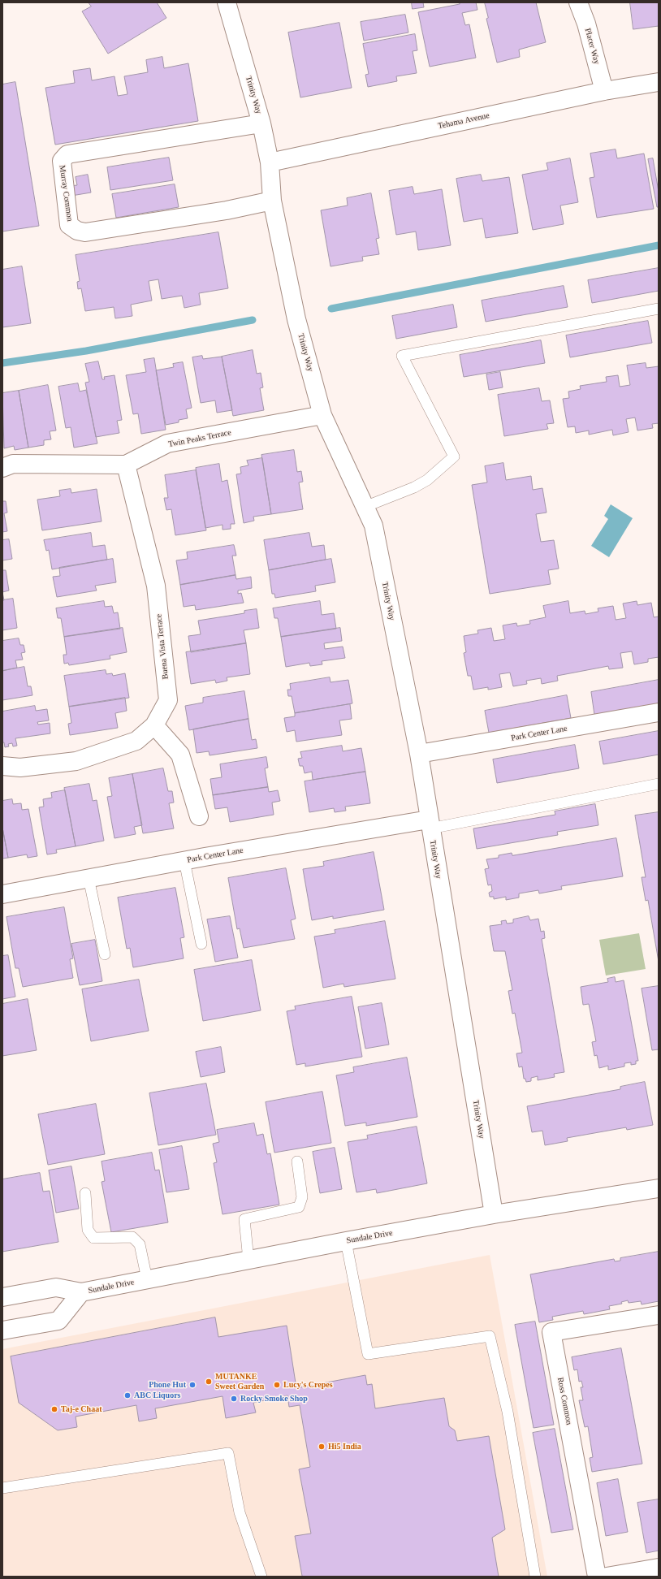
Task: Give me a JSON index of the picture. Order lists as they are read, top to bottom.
{
  "streets": {
    "street": [
      "Placer Way",
      "Trinity Way",
      "Tehama Avenue",
      "Murray Common",
      "Twin Peaks Terrace",
      "Buena Vista Terrace",
      "Park Center Lane",
      "Sundale Drive",
      "Ross Common"
    ]
  },
  "crossings": [
    ["Placer Way", "Tehama Avenue"],
    ["Trinity Way", "Tehama Avenue"],
    ["Trinity Way", "Murray Common"],
    ["Trinity Way", "Twin Peaks Terrace"],
    ["Trinity Way", "Park Center Lane"],
    ["Trinity Way", "Sundale Drive"],
    ["Twin Peaks Terrace", "Buena Vista Terrace"]
  ],
  "places": [
    "MUTANKE Sweet Garden",
    "Phone Hut",
    "Lucy's Crepes",
    "ABC Liquors",
    "Rocky Smoke Shop",
    "Taj-e Chaat",
    "Hi5 India"
  ]
}
